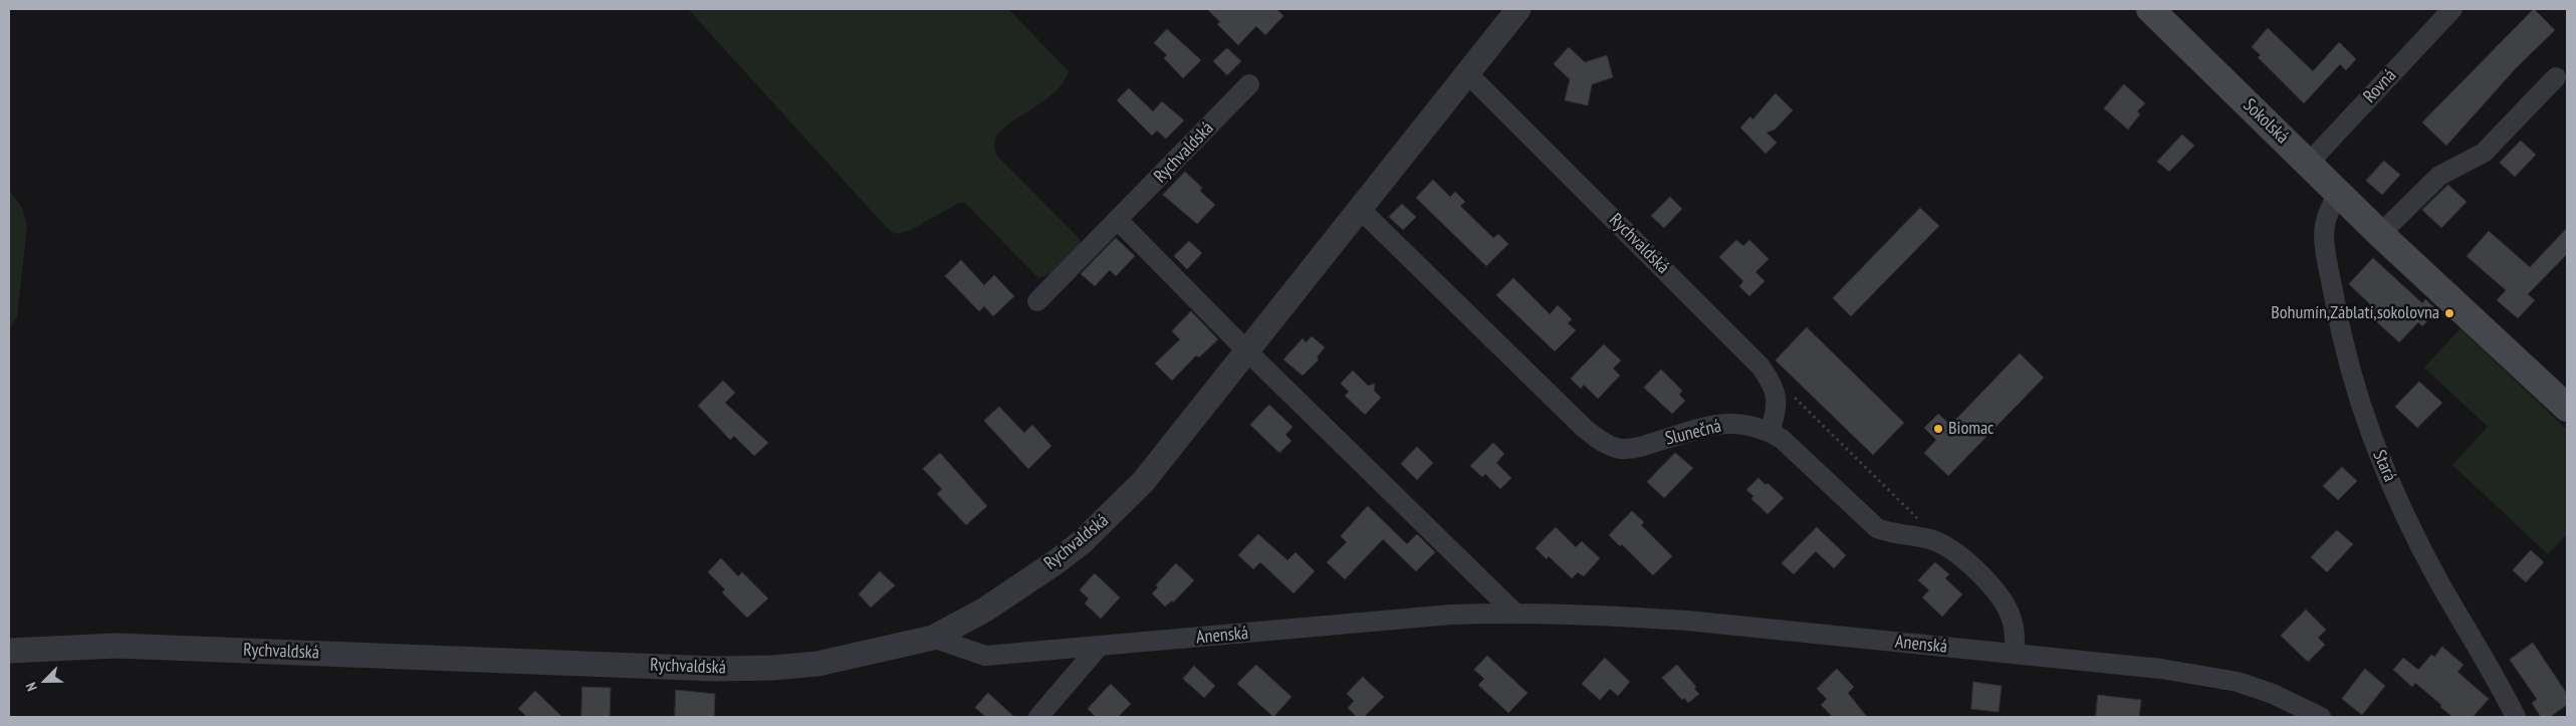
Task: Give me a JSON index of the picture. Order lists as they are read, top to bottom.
{
  "streets": {
    "main road": ["Sokolská"],
    "street": [
      "Rovná",
      "Rychvaldská",
      "Slunečná",
      "Stará",
      "Anenská"
    ]
  },
  "crossings": [
    ["Rovná", "Sokolská"],
    ["Sokolská", "Stará"],
    ["Rychvaldská", "Slunečná"],
    ["Rychvaldská", "Anenská"],
    ["Slunečná", "Anenská"]
  ],
  "places": ["Bohumín,Záblatí,sokolovna", "Biomac"],
  "north": "bottom left"
}
